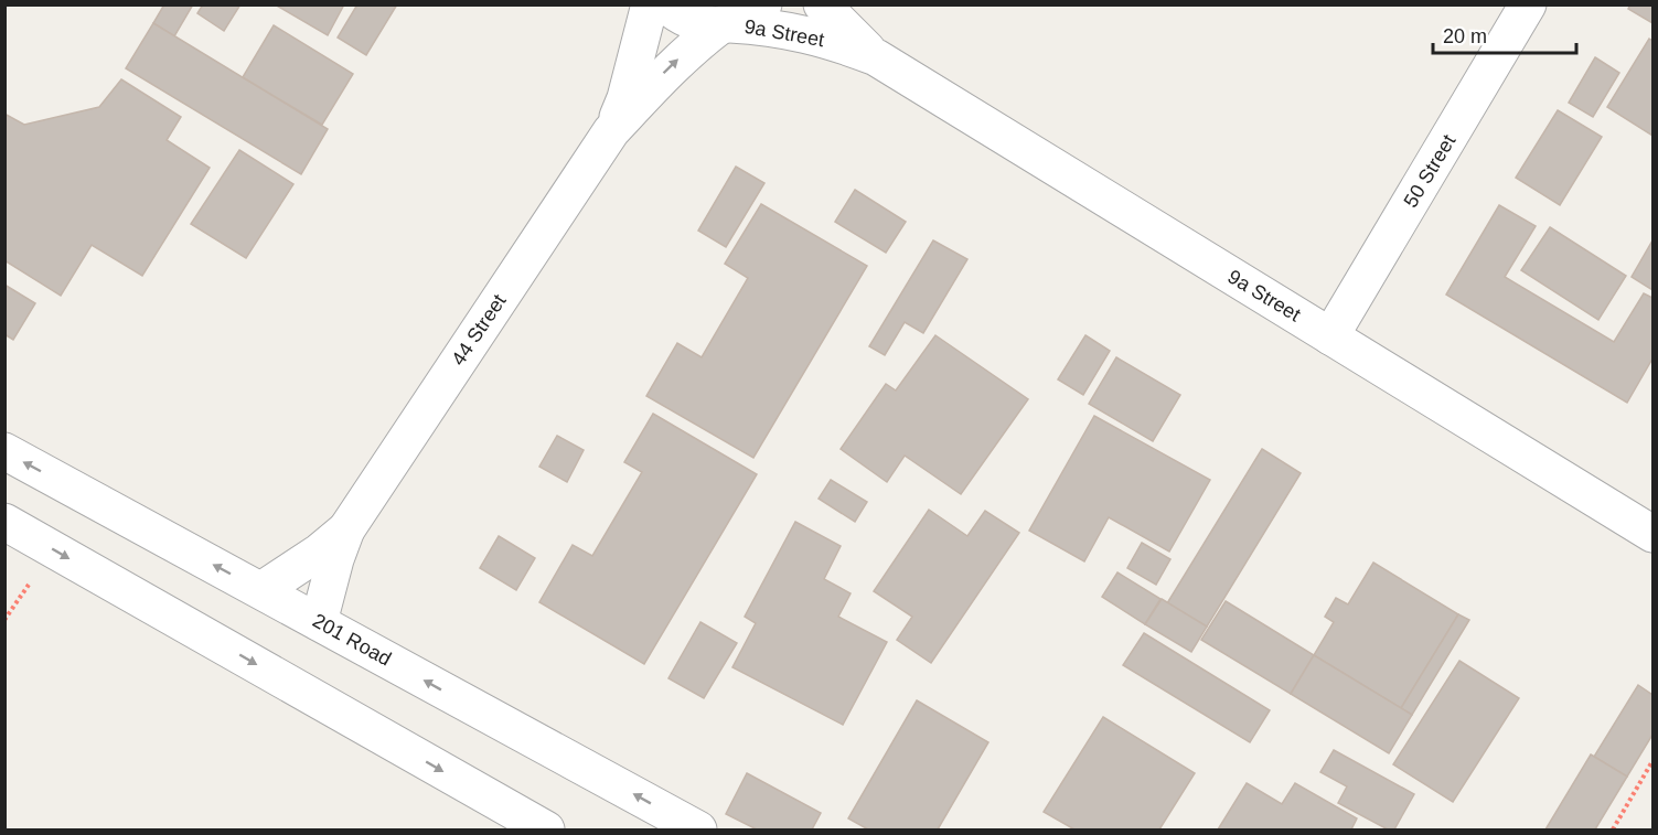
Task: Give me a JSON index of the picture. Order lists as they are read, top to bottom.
{
  "streets": {
    "street": [
      "9a Street",
      "50 Street",
      "44 Street",
      "201 Road"
    ]
  },
  "crossings": [
    ["9a Street", "50 Street"],
    ["9a Street", "44 Street"],
    ["44 Street", "201 Road"]
  ],
  "scale_bar": "20 m"
}
